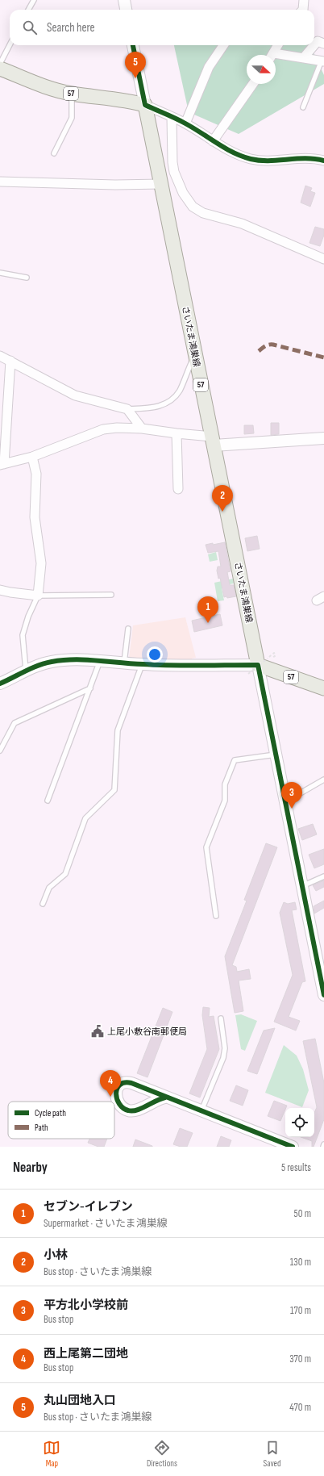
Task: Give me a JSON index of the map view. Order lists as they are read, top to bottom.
{
  "streets": {
    "main road": ["57", "さいたま鴻巣線"]
  },
  "crossings": [
    ["57", "さいたま鴻巣線"]
  ],
  "places": {
    "public building": ["上尾小敷谷南郵便局"]
  },
  "legend": ["Cycle path", "Path"],
  "north": "right",
  "page": {
    "search": "Search here",
    "pins": [
      "5",
      "2",
      "1",
      "3",
      "4"
    ],
    "heading": ["Nearby", "5 results"],
    "list": [
      {
        "mark": "1",
        "name": "セブン-イレブン",
        "note": "Supermarket · さいたま鴻巣線",
        "value": "50 m"
      },
      {
        "mark": "2",
        "name": "小林",
        "note": "Bus stop · さいたま鴻巣線",
        "value": "130 m"
      },
      {
        "mark": "3",
        "name": "平方北小学校前",
        "note": "Bus stop",
        "value": "170 m"
      },
      {
        "mark": "4",
        "name": "西上尾第二団地",
        "note": "Bus stop",
        "value": "370 m"
      },
      {
        "mark": "5",
        "name": "丸山団地入口",
        "note": "Bus stop · さいたま鴻巣線",
        "value": "470 m"
      }
    ],
    "nav": ["Map", "Directions", "Saved"]
  }
}
